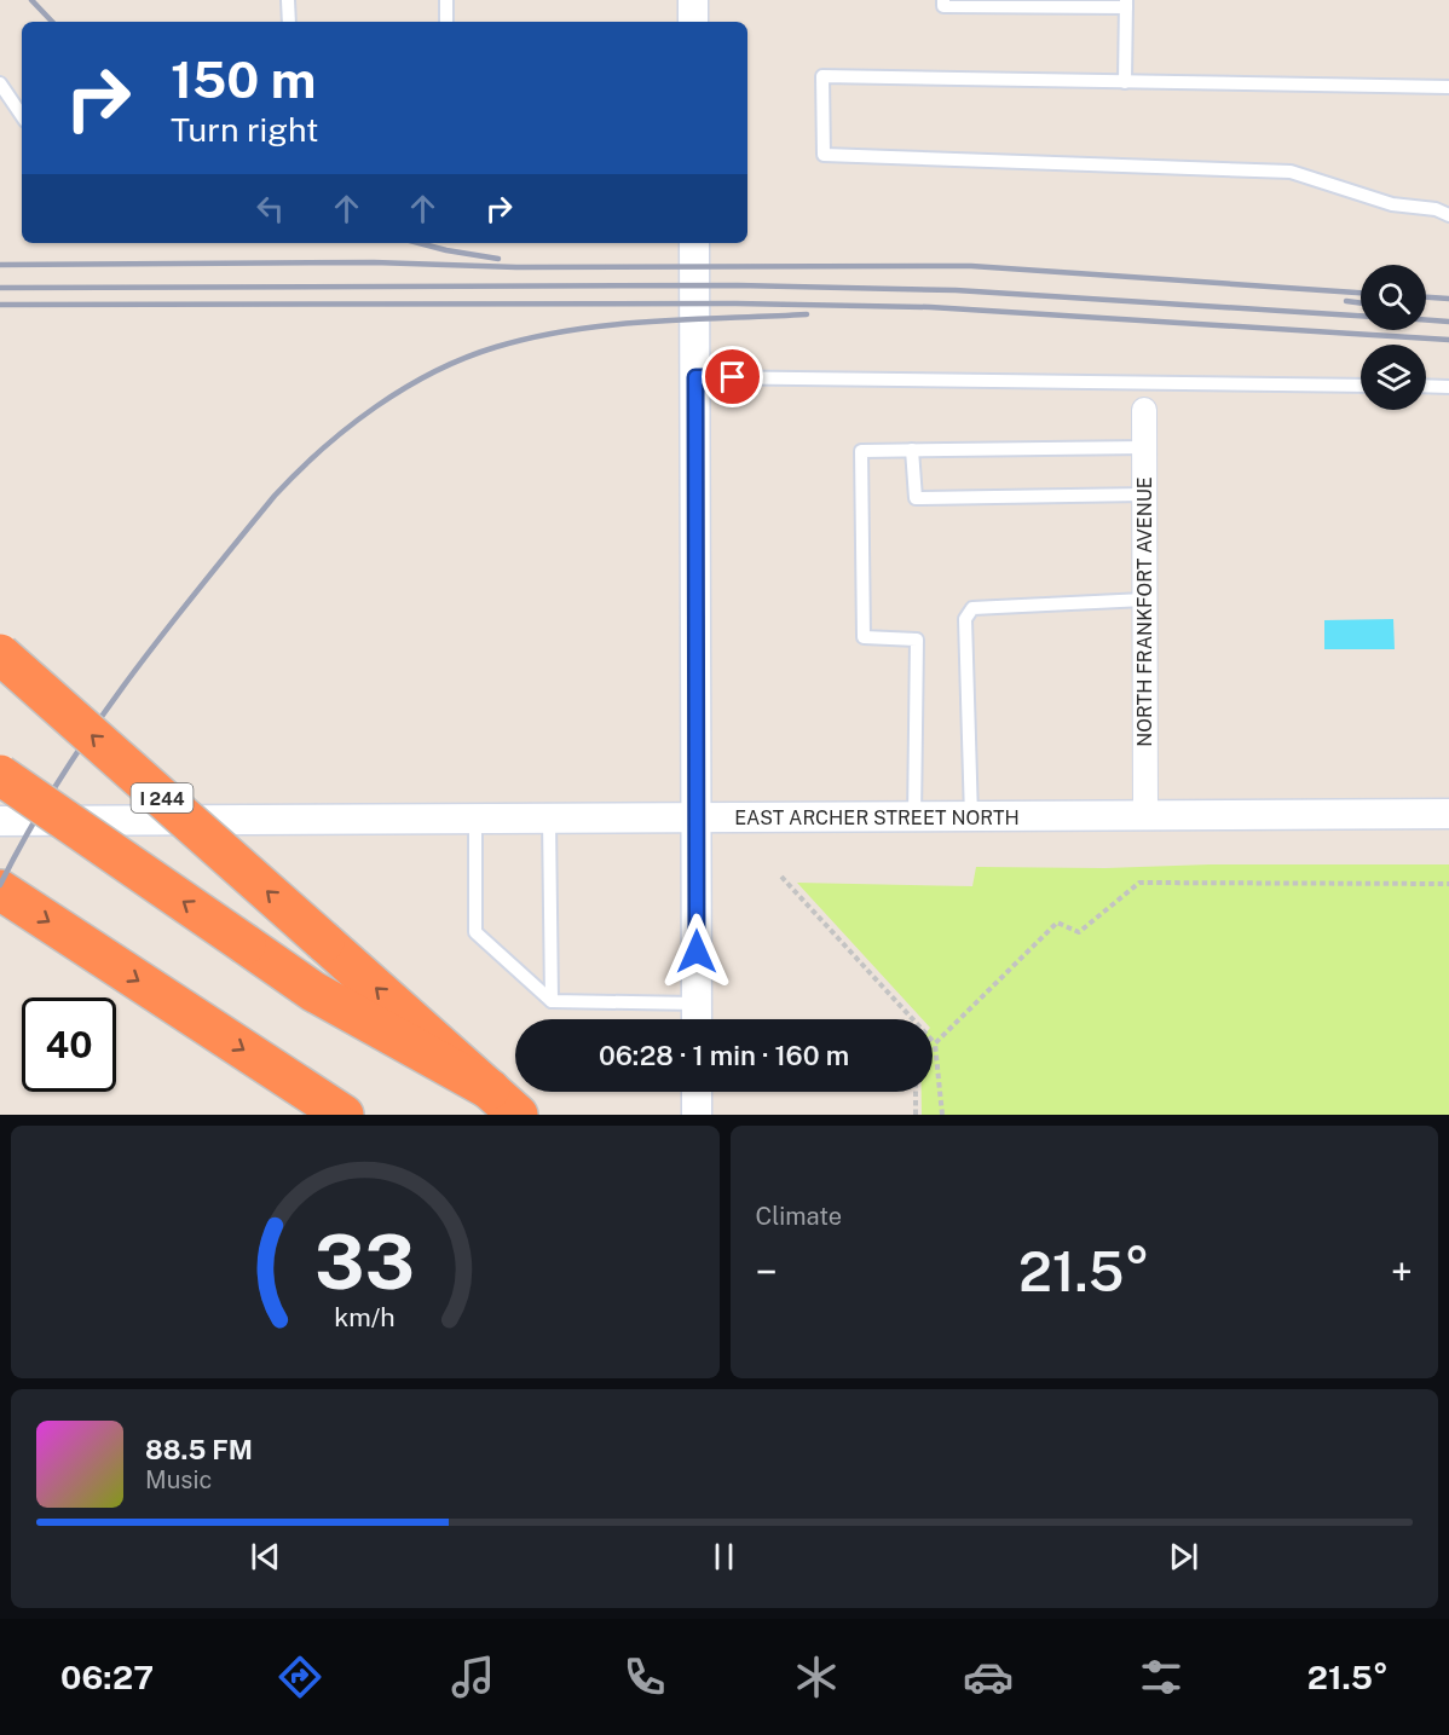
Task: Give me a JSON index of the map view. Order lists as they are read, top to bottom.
{
  "streets": {
    "highway": ["I 244"],
    "street": ["NORTH FRANKFORT AVENUE", "EAST ARCHER STREET NORTH"]
  },
  "crossings": [
    ["NORTH FRANKFORT AVENUE", "EAST ARCHER STREET NORTH"]
  ],
  "page": {
    "turn": ["150 m", "Turn right"],
    "limit": "40",
    "trip": "06:28 · 1 min · 160 m",
    "tile": "Climate",
    "heat": ["−", "21.5°", "+"],
    "song": ["88.5 FM", "Music"],
    "tabs": ["06:27", "21.5°"],
    "gauge": ["33", "km/h"]
  }
}
